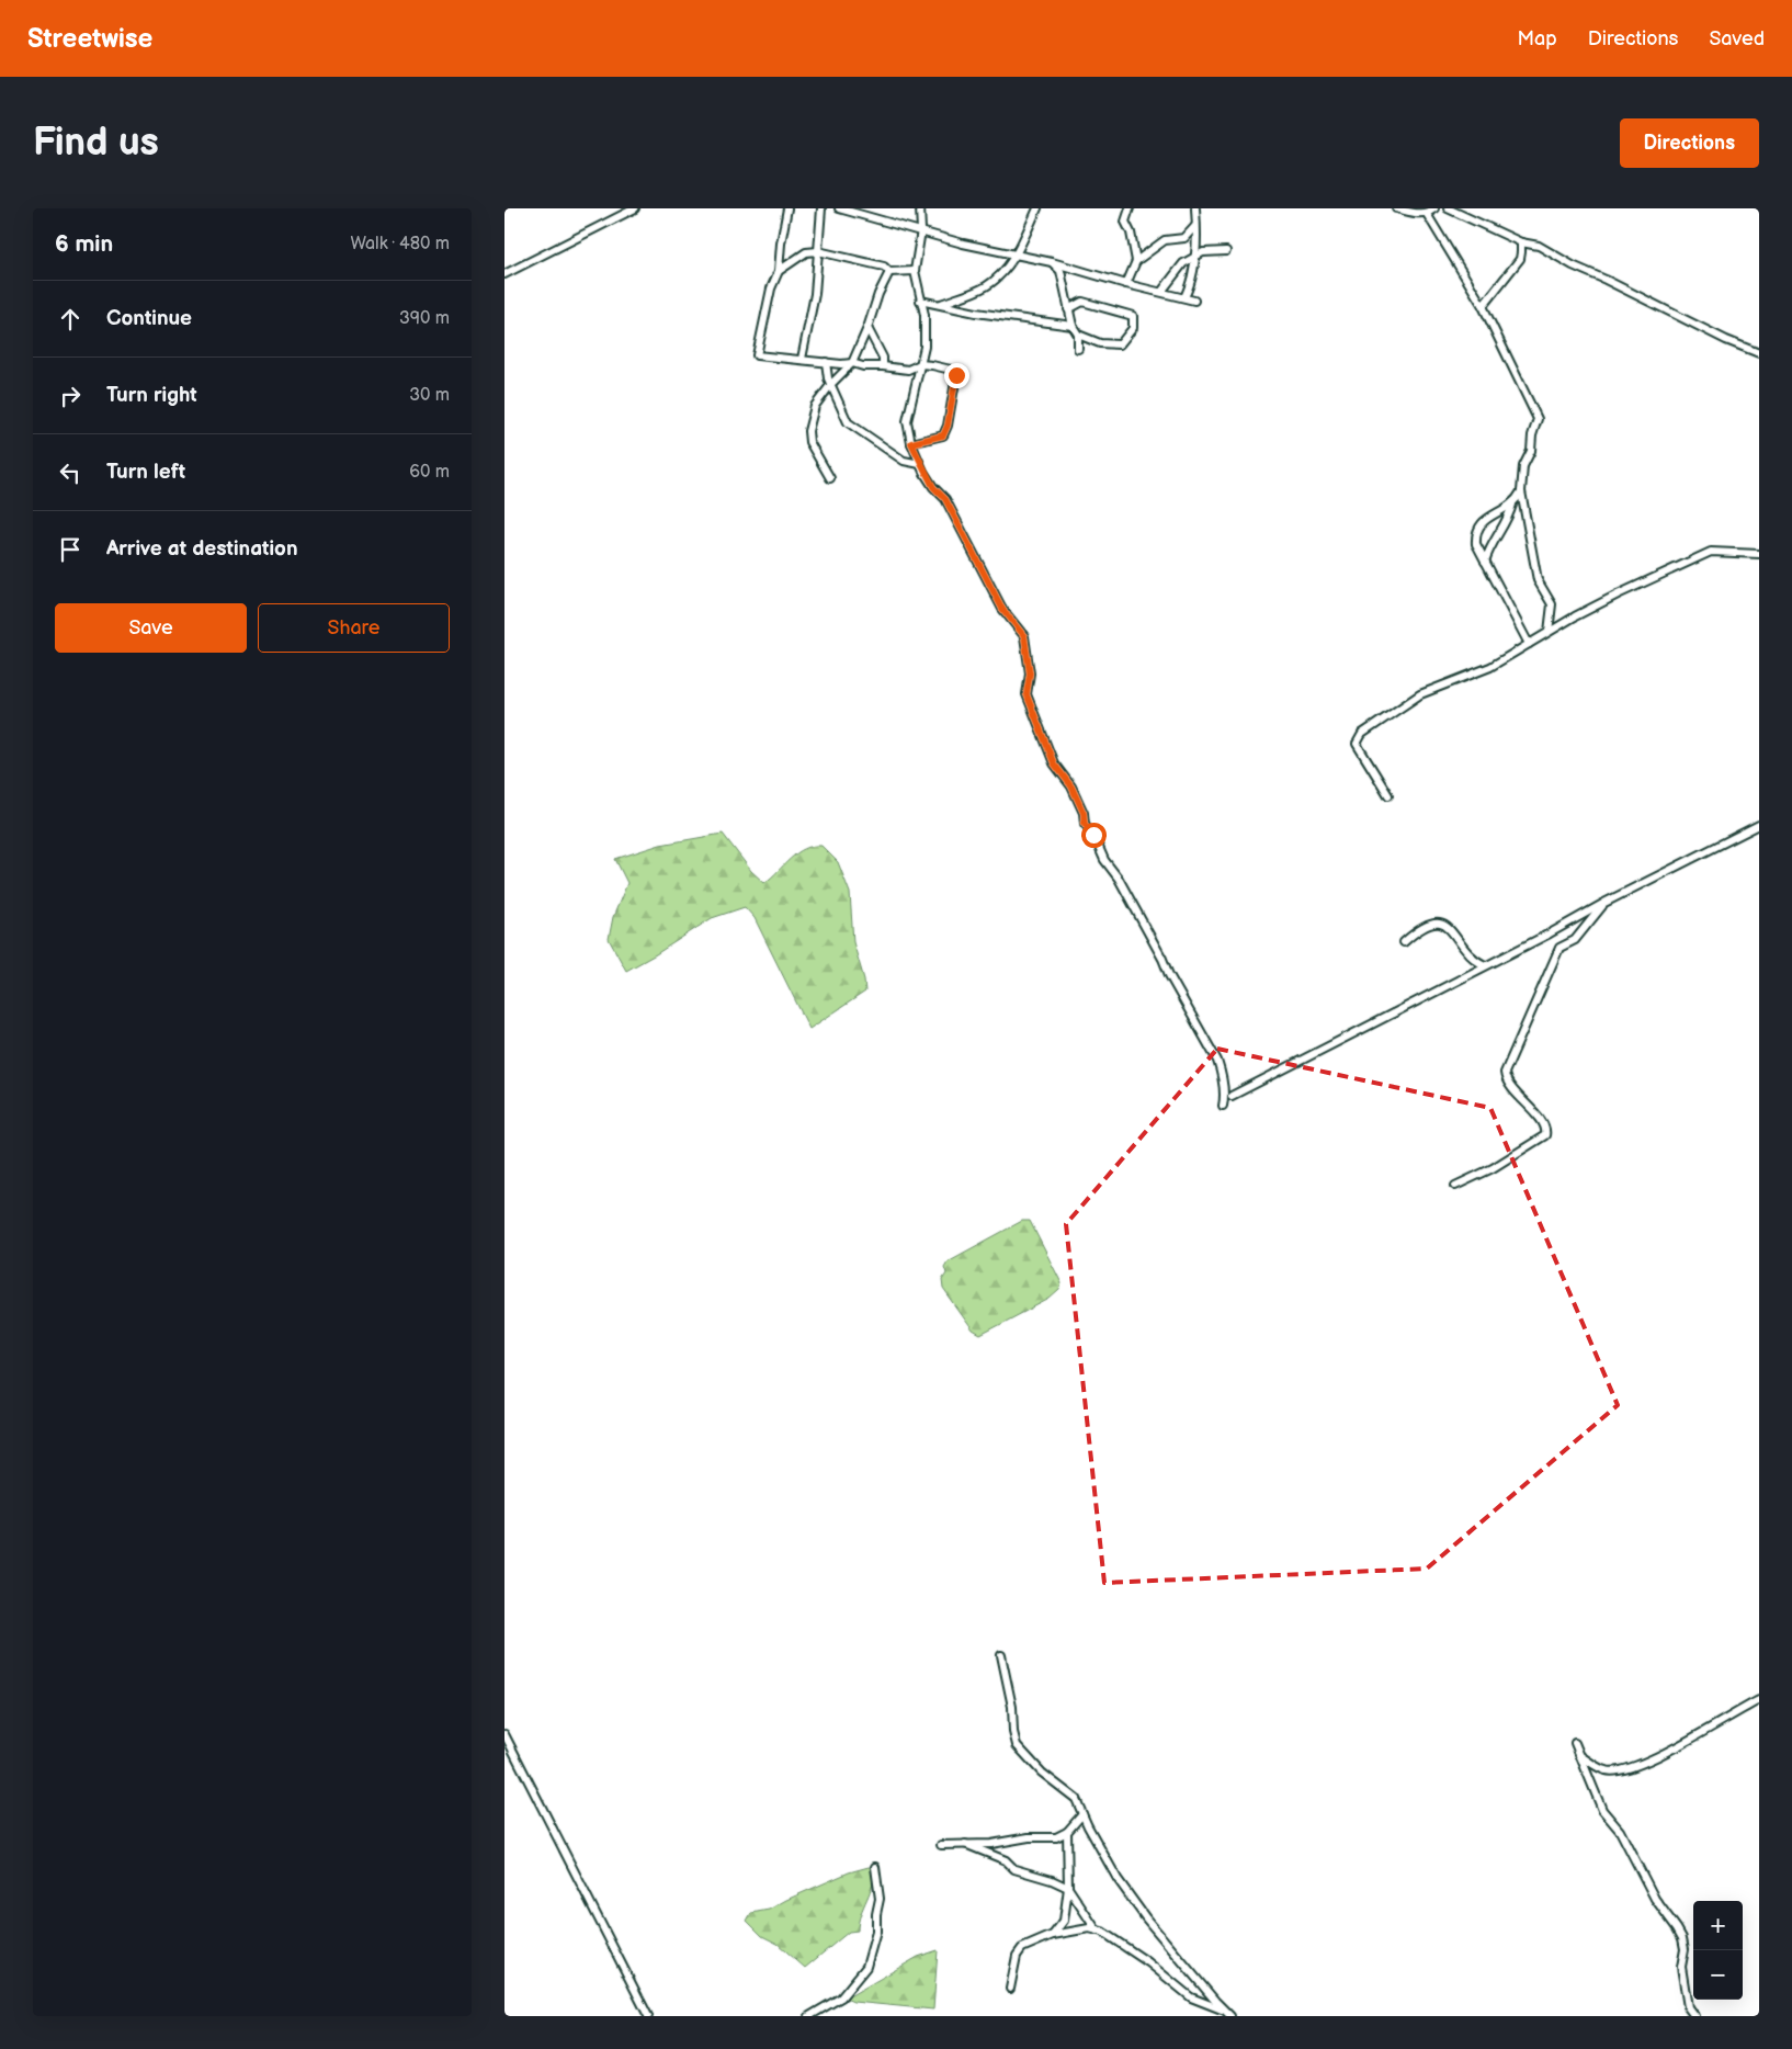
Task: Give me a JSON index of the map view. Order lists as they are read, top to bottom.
{
  "page": {
    "header": "Streetwise",
    "nav": ["Map", "Directions", "Saved"],
    "buttons": [
      "Directions",
      ["Save", "Share"]
    ],
    "title": "Find us",
    "heading": ["6 min", "Walk · 480 m"],
    "list": [
      ["Continue", "390 m"],
      ["Turn right", "30 m"],
      ["Turn left", "60 m"],
      "Arrive at destination"
    ],
    "map_buttons": ["+", "−"]
  }
}
